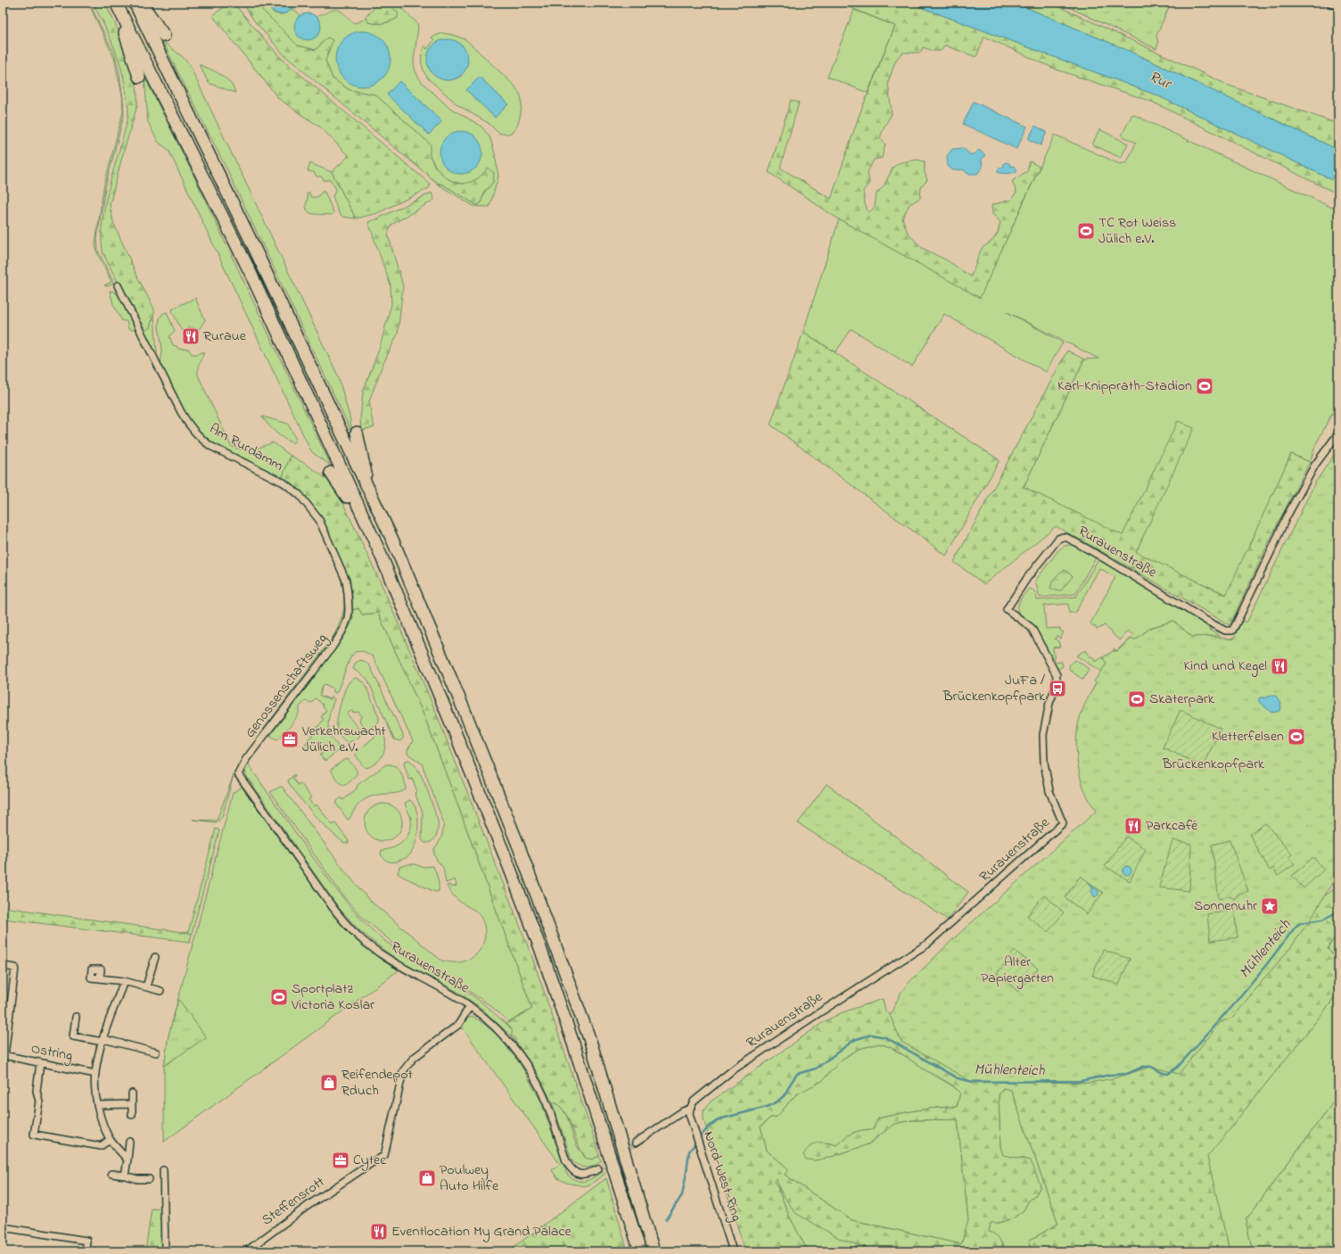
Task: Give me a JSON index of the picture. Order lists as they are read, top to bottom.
{
  "streets": {
    "street": [
      "Am Rurdamm",
      "Rurauenstraße",
      "Genossenschaftsweg",
      "Ostring",
      "Nord-West-Ring",
      "Steffensrott"
    ]
  },
  "crossings": [
    ["Am Rurdamm", "Genossenschaftsweg"],
    ["Rurauenstraße", "Genossenschaftsweg"],
    ["Rurauenstraße", "Nord-West-Ring"],
    ["Rurauenstraße", "Steffensrott"]
  ],
  "water": ["Rur", "Mühlenteich"],
  "parks": ["Brückenkopfpark", "Alter Papiergarten"],
  "places": {
    "sports": [
      "TC Rot Weiss Jülich e.V.",
      "Karl-Knipprath-Stadion",
      "Skaterpark",
      "Kletterfelsen",
      "Sportplatz Victoria Koslar"
    ],
    "restaurant": [
      "Ruraue",
      "Kind und Kegel",
      "Parkcafé",
      "Eventlocation My Grand Palace"
    ],
    "bus stop": ["JuFa / Brückenkopfpark"],
    "office": ["Verkehrswacht Jülich e.V.", "Cytec"],
    "place": ["Sonnenuhr"],
    "shop": ["Reifendepot Rduch", "Poulwey Auto Hilfe"]
  }
}
